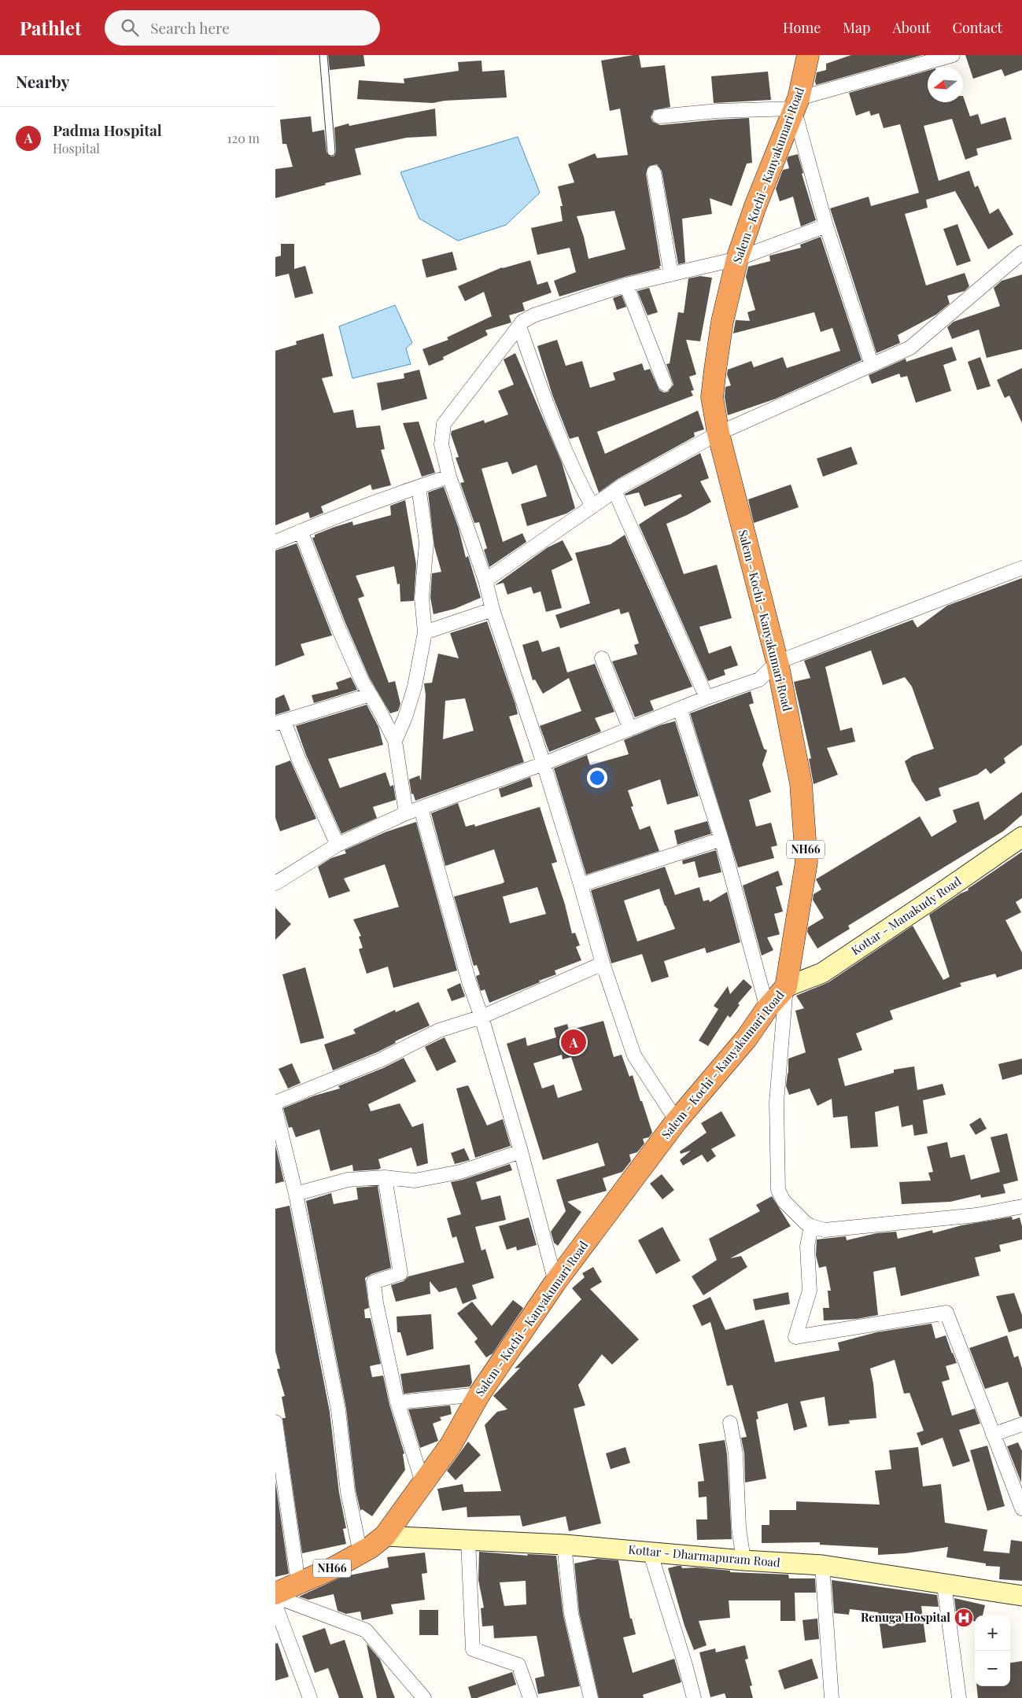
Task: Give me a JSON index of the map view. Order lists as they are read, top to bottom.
{
  "streets": {
    "highway": ["Salem - Kochi - Kanyakumari Road", "NH66"],
    "main road": ["Kottar - Manakudy Road", "Kottar - Dharmapuram Road"]
  },
  "crossings": [
    ["Salem - Kochi - Kanyakumari Road", "Kottar - Manakudy Road"],
    ["Salem - Kochi - Kanyakumari Road", "Kottar - Dharmapuram Road"]
  ],
  "places": {
    "hospital": ["Renuga Hospital"]
  },
  "north": "left",
  "page": {
    "header": "Pathlet",
    "search": "Search here",
    "nav": [
      "Home",
      "Map",
      "About",
      "Contact"
    ],
    "heading": "Nearby",
    "list": [
      {
        "mark": "A",
        "name": "Padma Hospital",
        "note": "Hospital",
        "value": "120 m"
      }
    ],
    "pins": "A",
    "map_buttons": ["+", "−"]
  }
}
